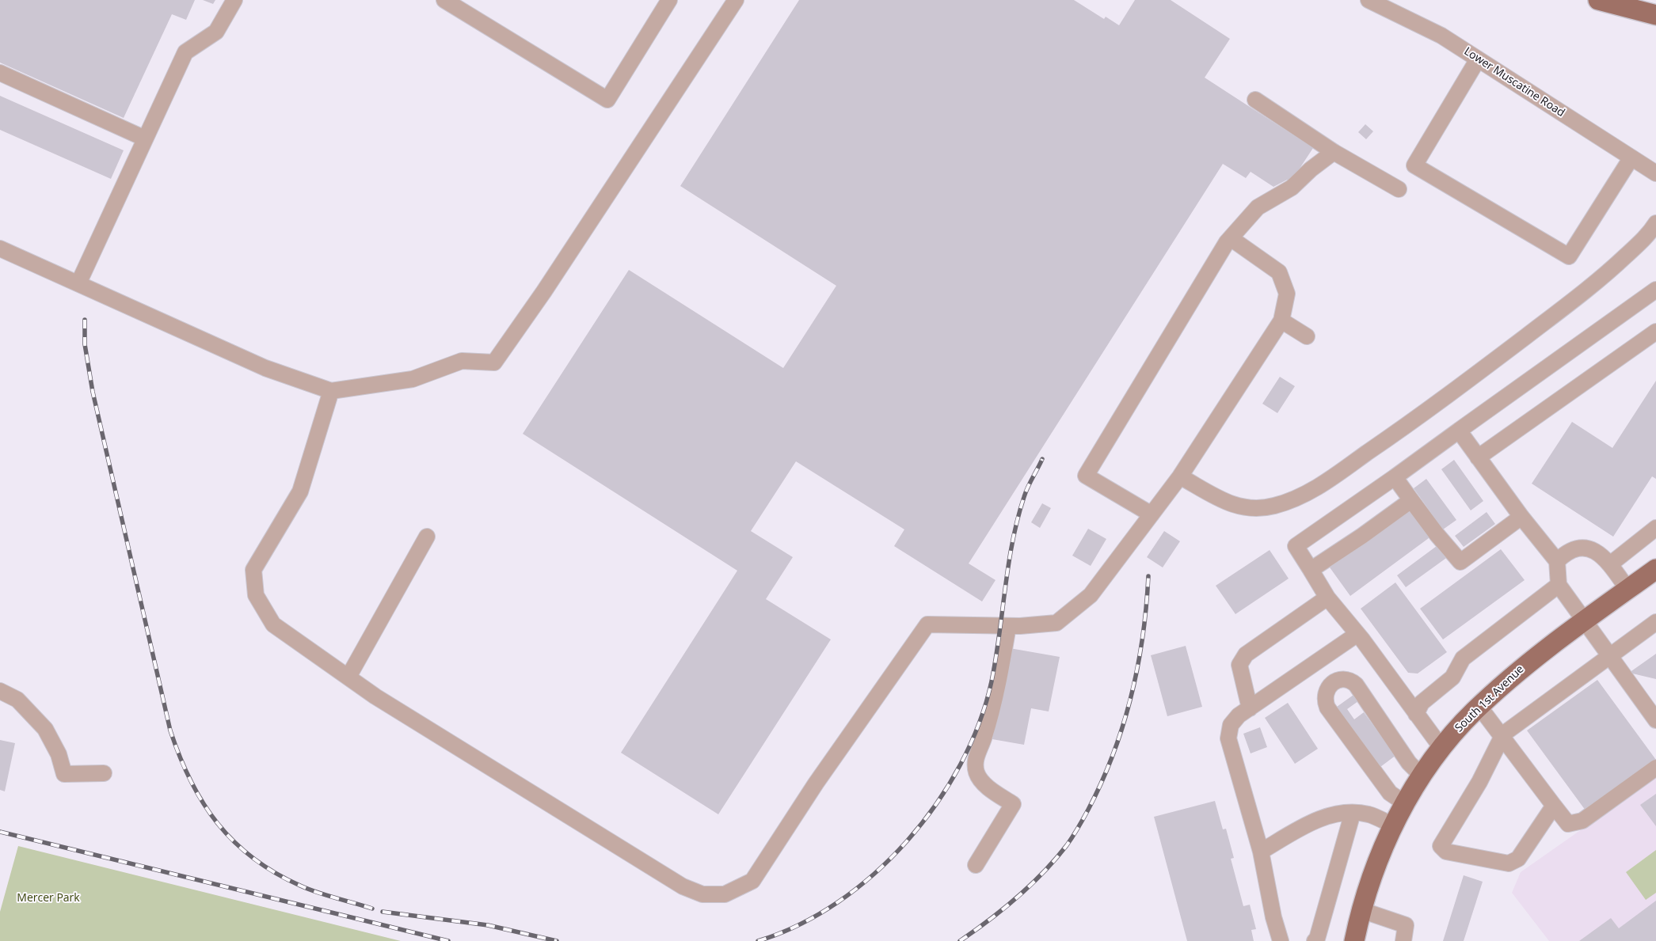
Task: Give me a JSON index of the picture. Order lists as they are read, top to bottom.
{
  "streets": {
    "main road": ["South 1st Avenue"],
    "street": ["Lower Muscatine Road"]
  },
  "parks": ["Mercer Park"]
}
